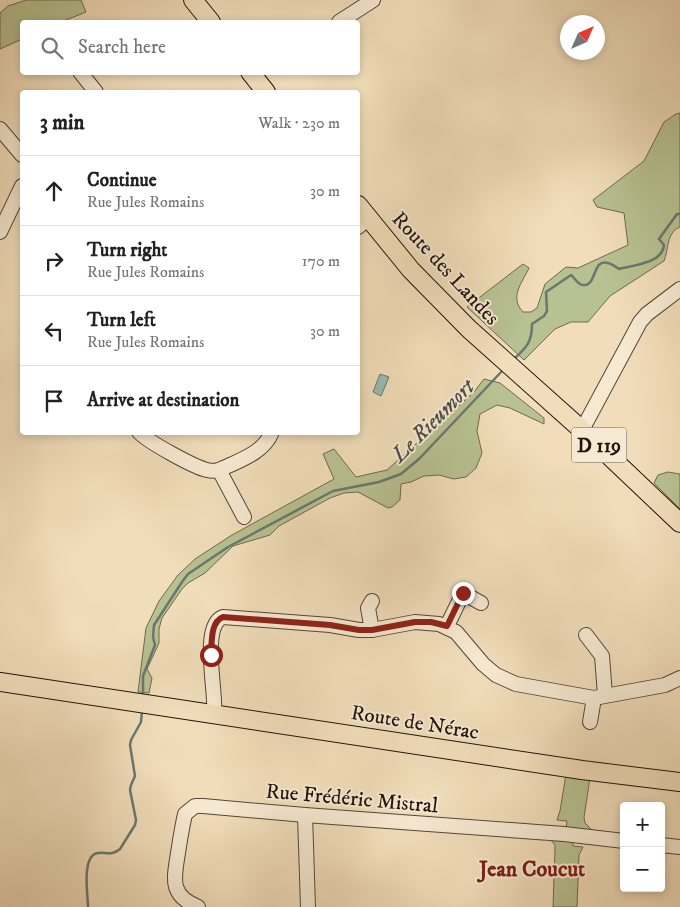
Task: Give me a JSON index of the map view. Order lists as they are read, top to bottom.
{
  "streets": {
    "main road": ["Route des Landes", "D 119", "Route de Nérac"],
    "street": ["Rue Frédéric Mistral"]
  },
  "crossings": [
    ["Route des Landes", "D 119"]
  ],
  "districts": ["Jean Coucut"],
  "water": ["Le Rieumort"],
  "north": "top right",
  "page": {
    "search": "Search here",
    "heading": ["3 min", "Walk · 230 m"],
    "list": [
      ["Continue", "Rue Jules Romains", "30 m"],
      ["Turn right", "Rue Jules Romains", "170 m"],
      ["Turn left", "Rue Jules Romains", "30 m"],
      "Arrive at destination"
    ],
    "map_buttons": ["+", "−"]
  }
}
